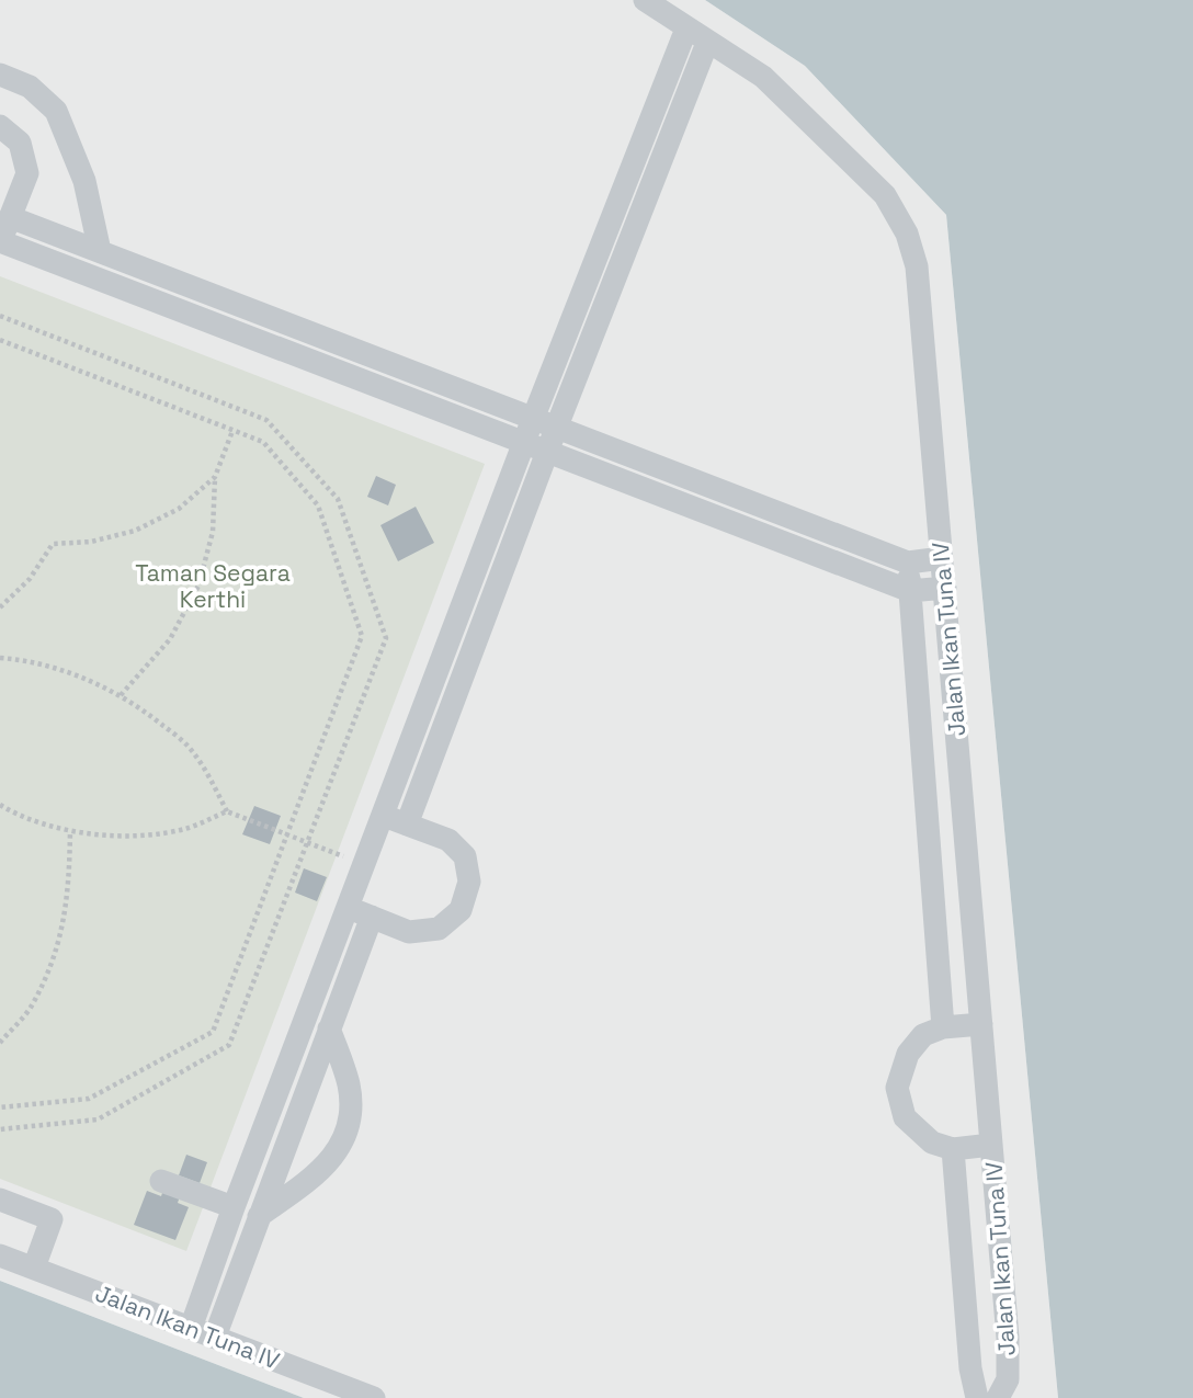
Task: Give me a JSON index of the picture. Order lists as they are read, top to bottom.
{
  "streets": {
    "lane": ["Jalan Ikan Tuna IV"]
  },
  "parks": ["Taman Segara Kerthi"]
}
